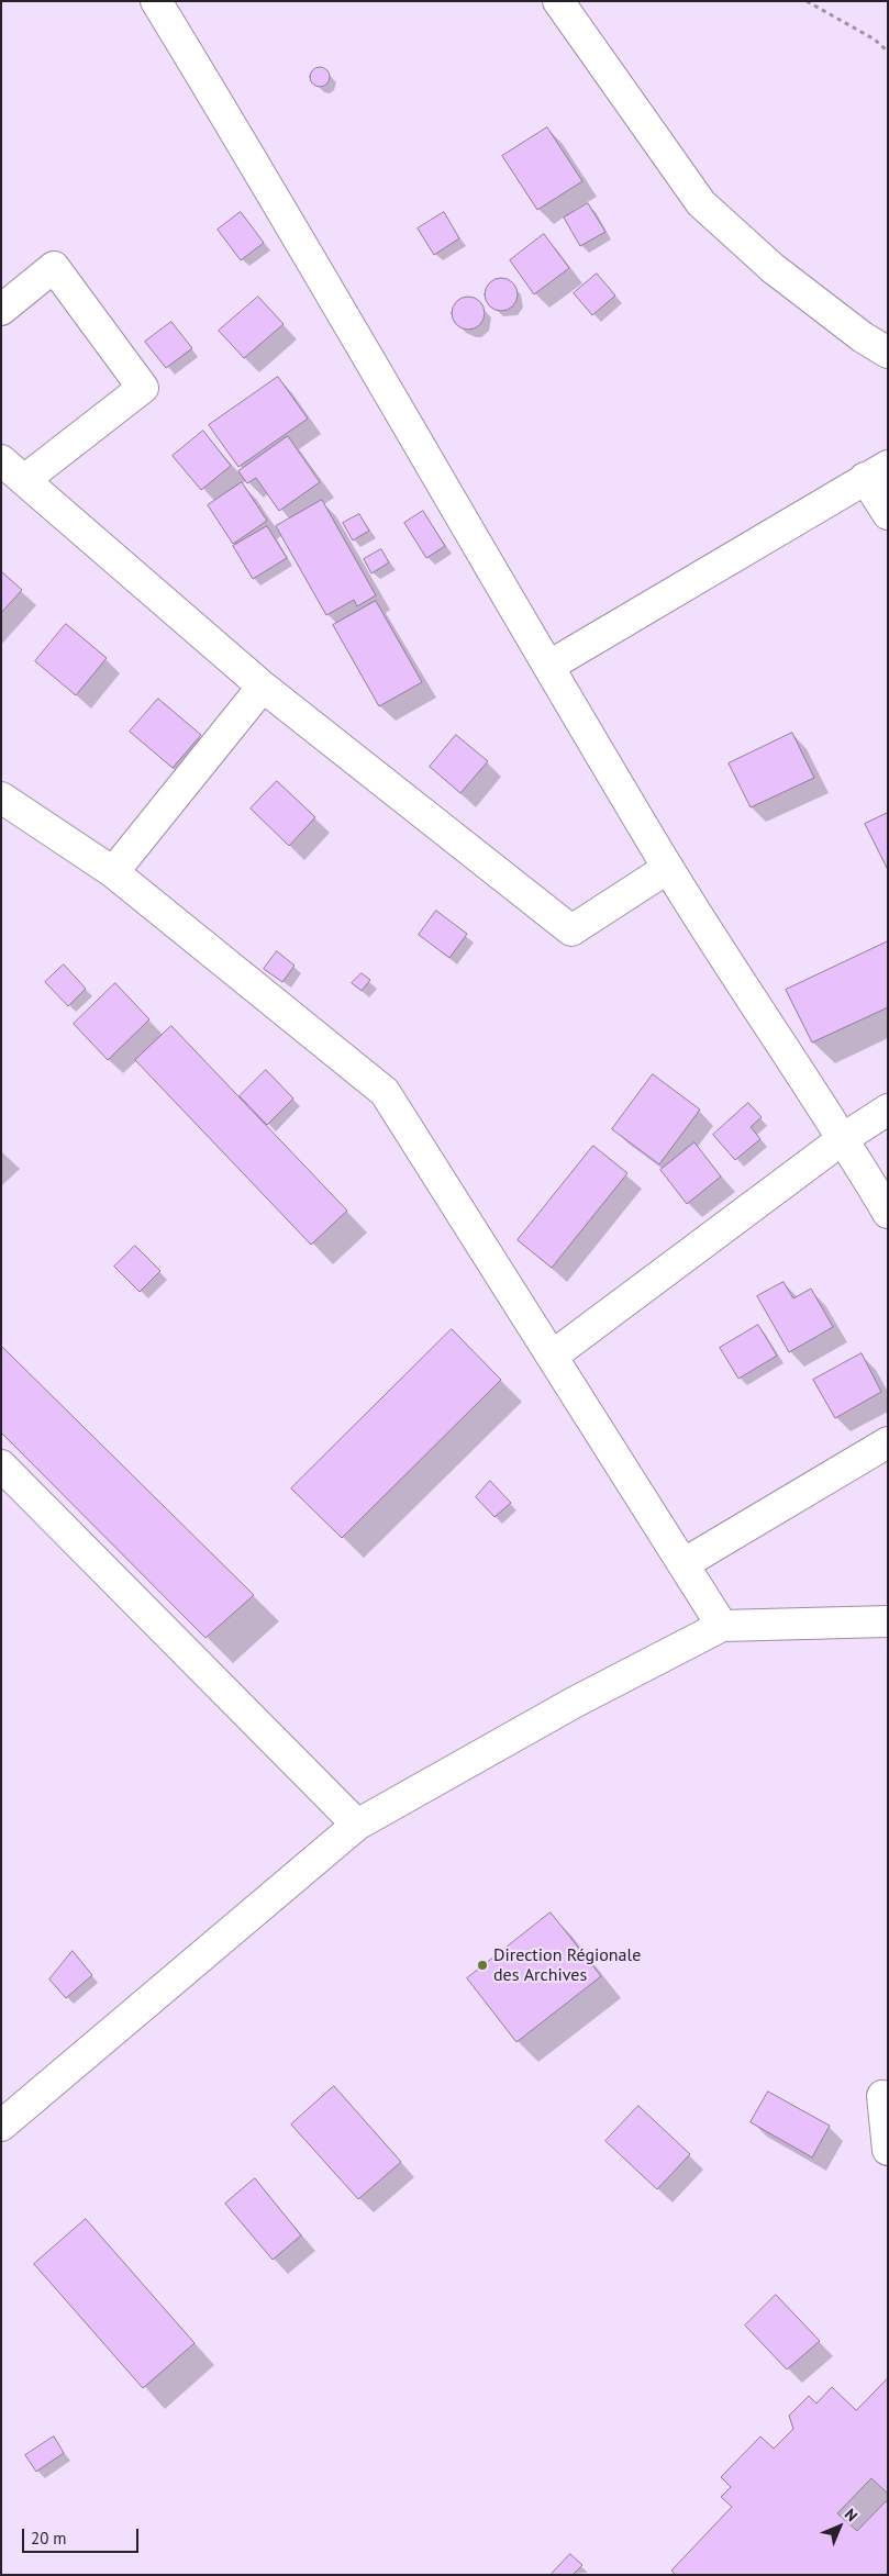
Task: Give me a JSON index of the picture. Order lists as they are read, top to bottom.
{
  "places": ["Direction Régionale des Archives"],
  "scale_bar": "20 m",
  "north": "top right"
}
